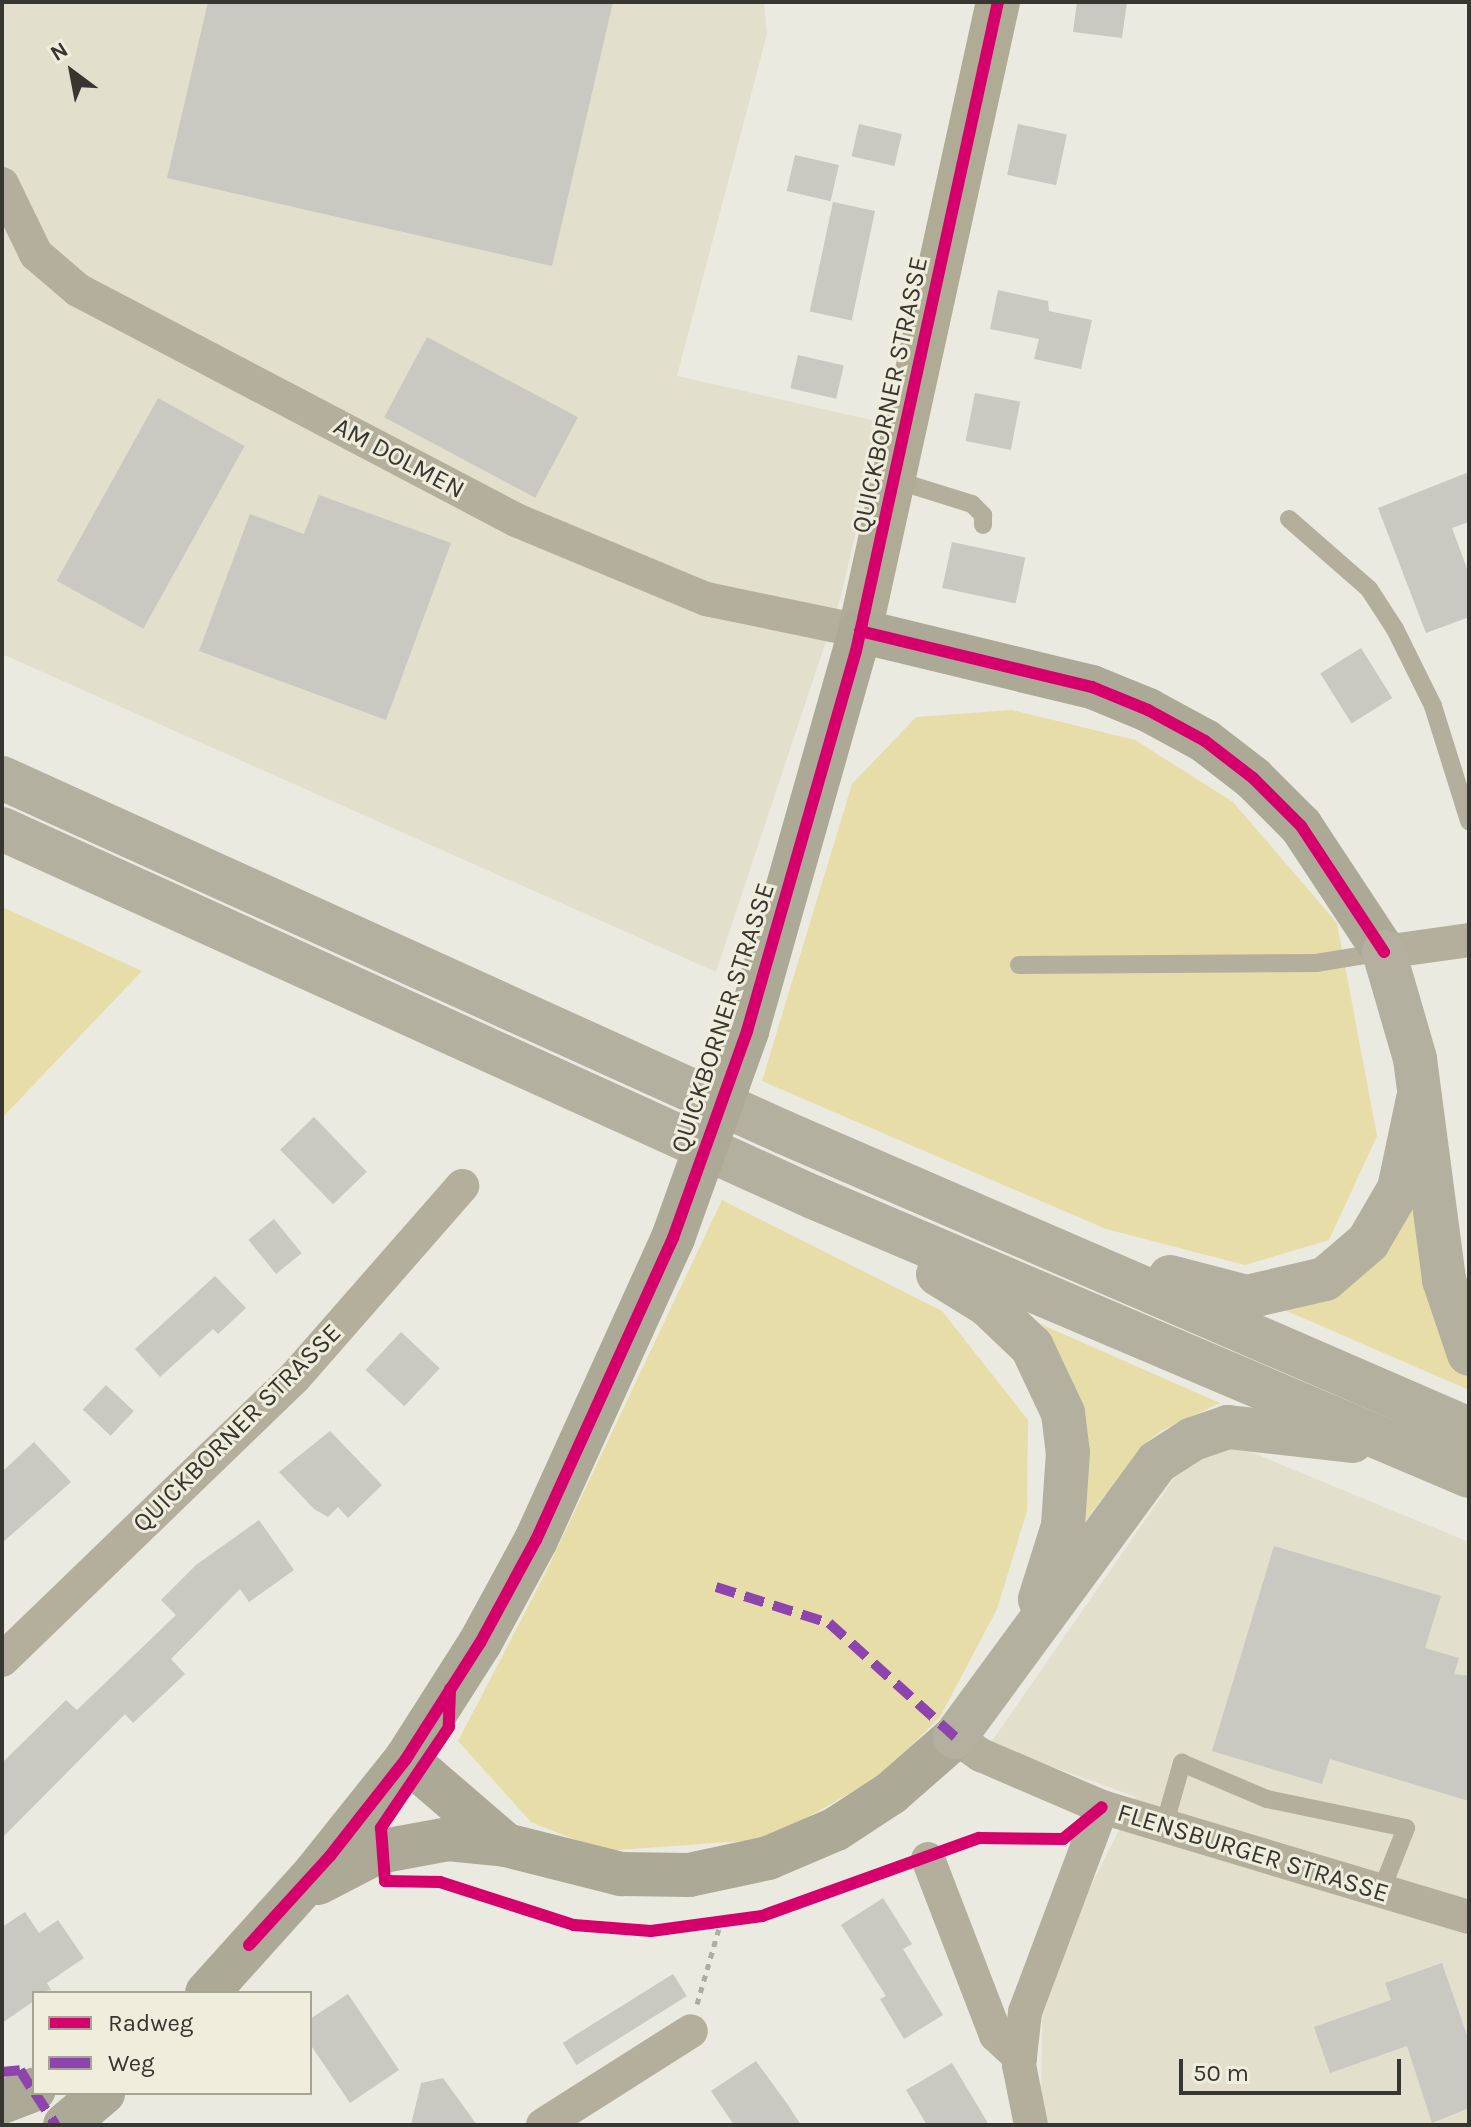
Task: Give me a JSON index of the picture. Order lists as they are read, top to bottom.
{
  "streets": {
    "main road": ["QUICKBORNER STRASSE"],
    "street": ["AM DOLMEN", "FLENSBURGER STRASSE"]
  },
  "crossings": [
    ["QUICKBORNER STRASSE", "AM DOLMEN"]
  ],
  "legend": ["Radweg", "Weg"],
  "scale_bar": "50 m",
  "north": "top left"
}
